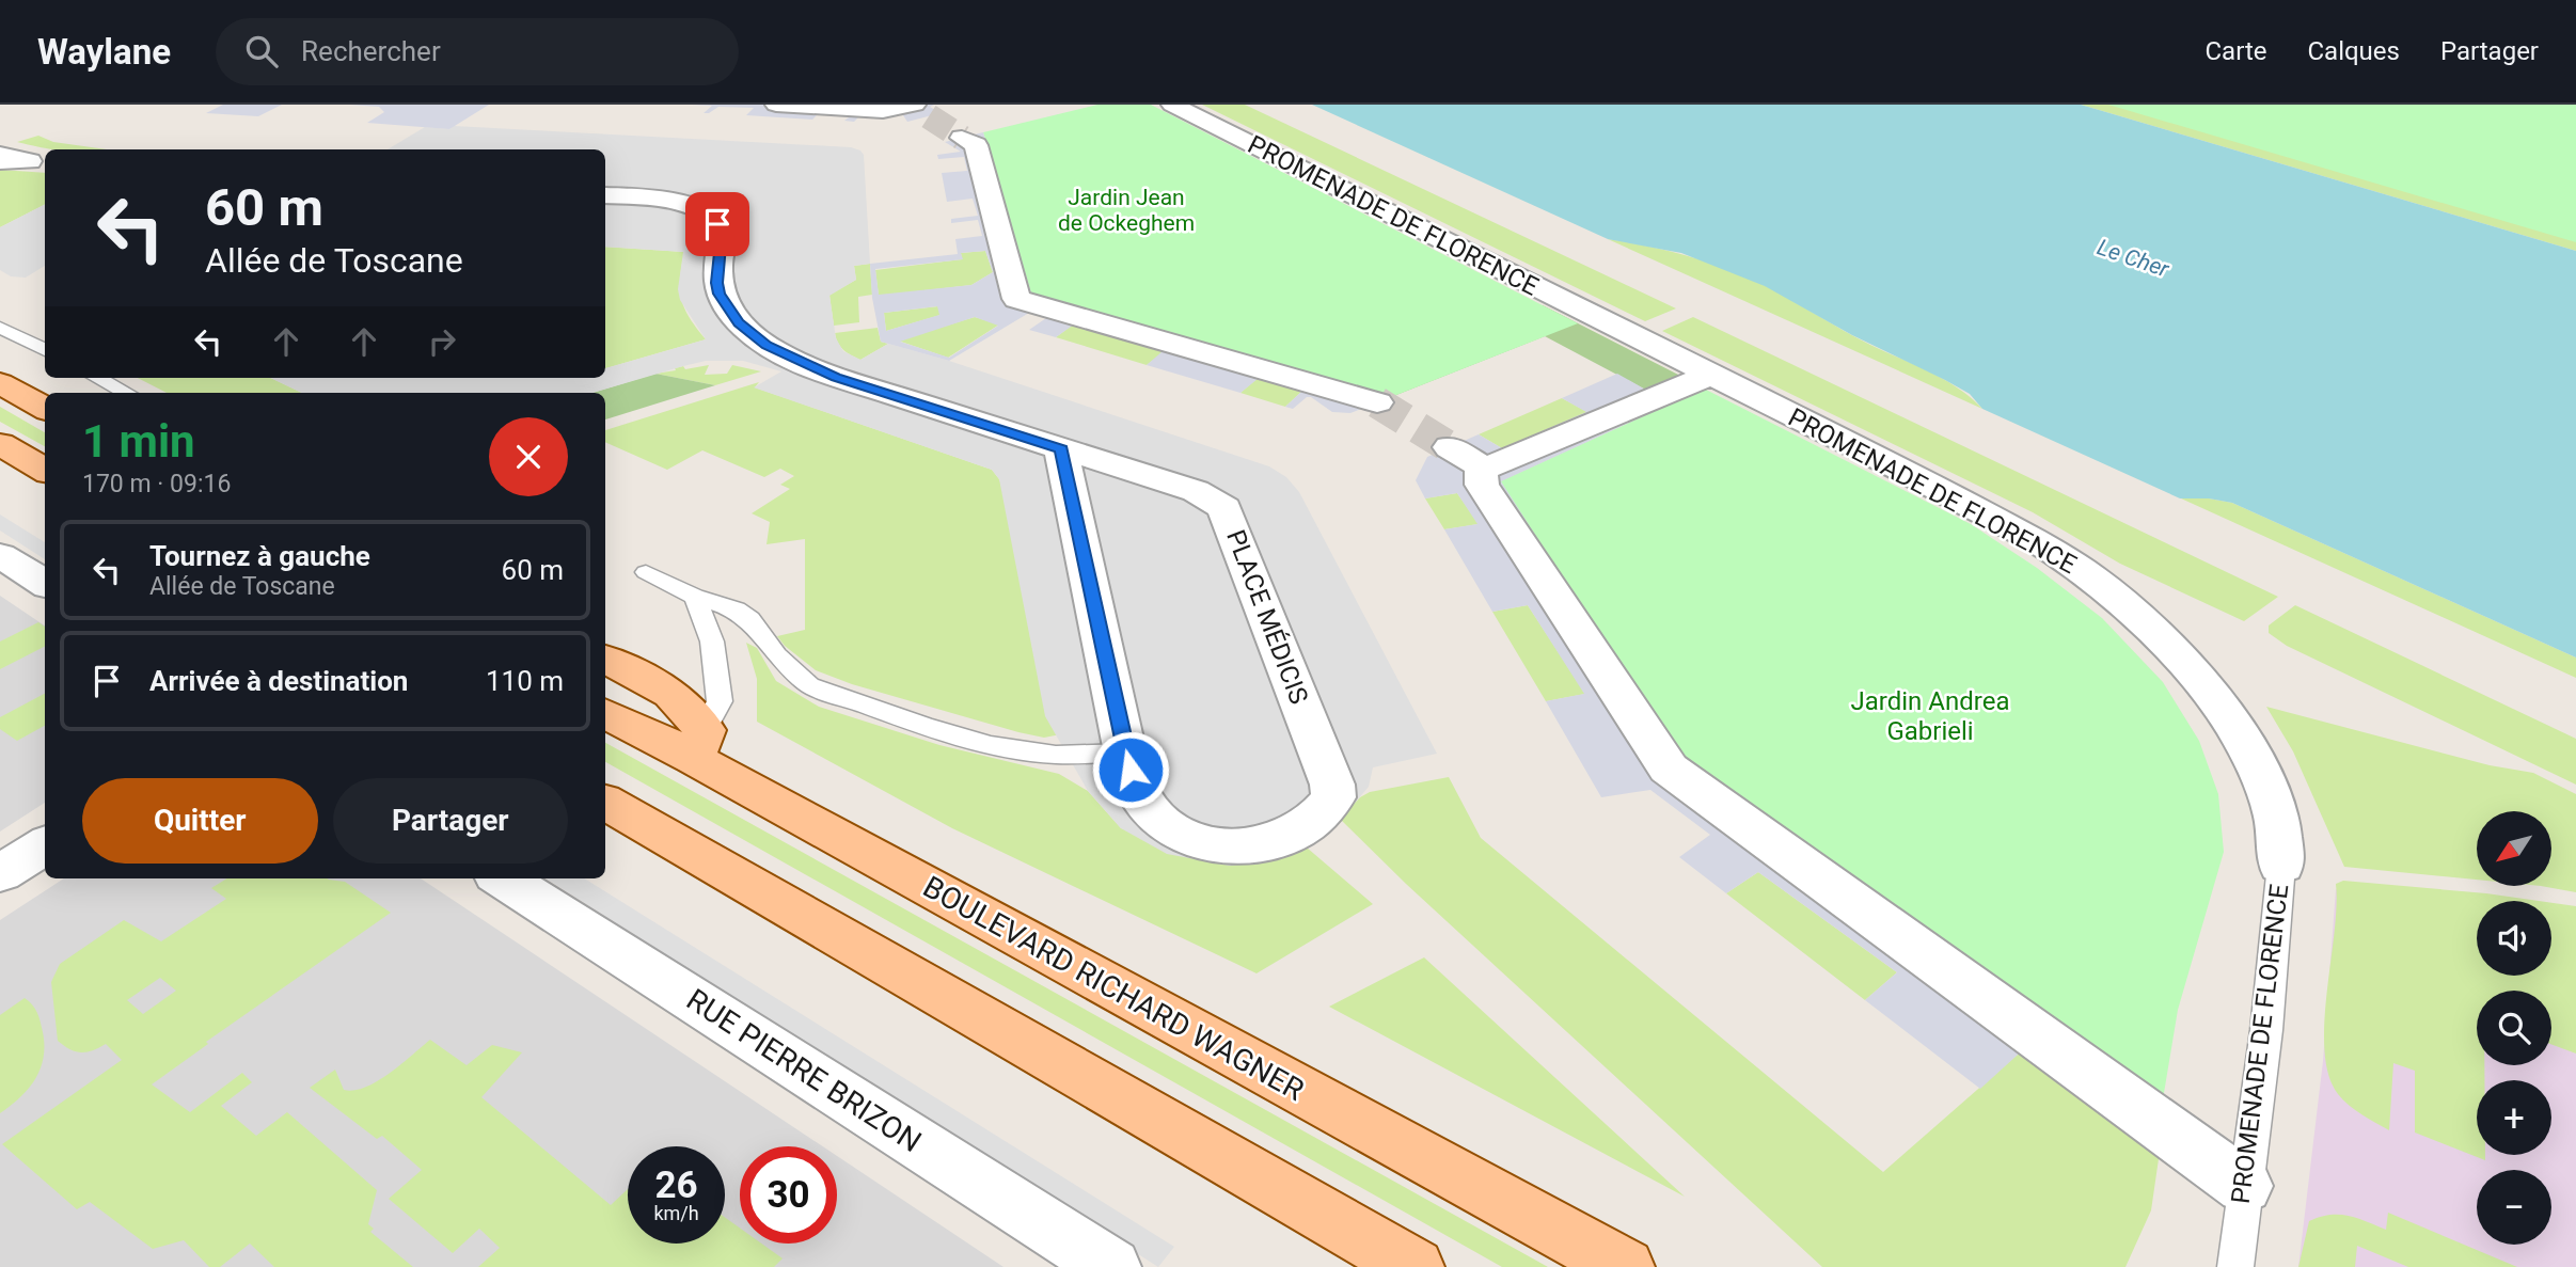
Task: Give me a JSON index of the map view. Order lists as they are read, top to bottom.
{
  "streets": {
    "main road": ["BOULEVARD RICHARD WAGNER"],
    "street": ["PROMENADE DE FLORENCE", "PLACE MÉDICIS", "RUE PIERRE BRIZON"]
  },
  "water": ["Le Cher"],
  "parks": ["Jardin Jean de Ockeghem", "Jardin Andrea Gabrieli"],
  "north": "bottom left",
  "page": {
    "header": "Waylane",
    "search": "Rechercher",
    "nav": ["Carte", "Calques", "Partager"],
    "turn": ["60 m", "Allée de Toscane"],
    "heading": ["1 min", "170 m · 09:16"],
    "list": [
      {
        "name": "Tournez à gauche",
        "note": "Allée de Toscane",
        "value": "60 m"
      },
      {
        "name": "Arrivée à destination",
        "value": "110 m"
      }
    ],
    "buttons": ["Quitter", "Partager"],
    "map_buttons": ["+", "−"],
    "speed": "26 km/h",
    "limit": "30"
  }
}
